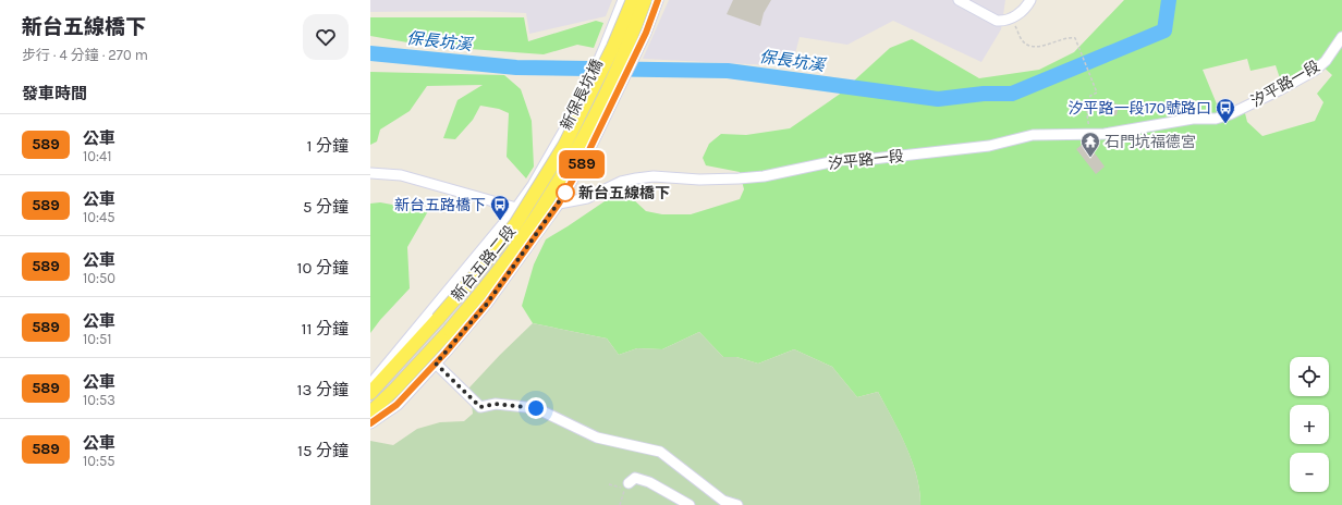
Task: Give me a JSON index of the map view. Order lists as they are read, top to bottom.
{
  "streets": {
    "main road": ["新台五路二段"],
    "street": ["汐平路一段", "新保長坑橋"]
  },
  "crossings": [
    ["汐平路一段", "新保長坑橋"]
  ],
  "water": ["保長坑溪"],
  "places": {
    "bus stop": ["汐平路一段170號路口", "新台五路橋下"],
    "temple": ["石門坑福德宮"],
    "other": ["新台五線橋下"]
  },
  "lines": ["bus line 589"],
  "page": {
    "heading": [
      ["新台五線橋下", "步行 · 4 分鐘 · 270 m"],
      "發車時間"
    ],
    "on_map": "589",
    "list": [
      {
        "mark": "589",
        "name": "公車",
        "note": "10:41",
        "value": "1 分鐘"
      },
      {
        "mark": "589",
        "name": "公車",
        "note": "10:45",
        "value": "5 分鐘"
      },
      {
        "mark": "589",
        "name": "公車",
        "note": "10:50",
        "value": "10 分鐘"
      },
      {
        "mark": "589",
        "name": "公車",
        "note": "10:51",
        "value": "11 分鐘"
      },
      {
        "mark": "589",
        "name": "公車",
        "note": "10:53",
        "value": "13 分鐘"
      },
      {
        "mark": "589",
        "name": "公車",
        "note": "10:55",
        "value": "15 分鐘"
      }
    ],
    "map_buttons": ["+", "−"]
  }
}
